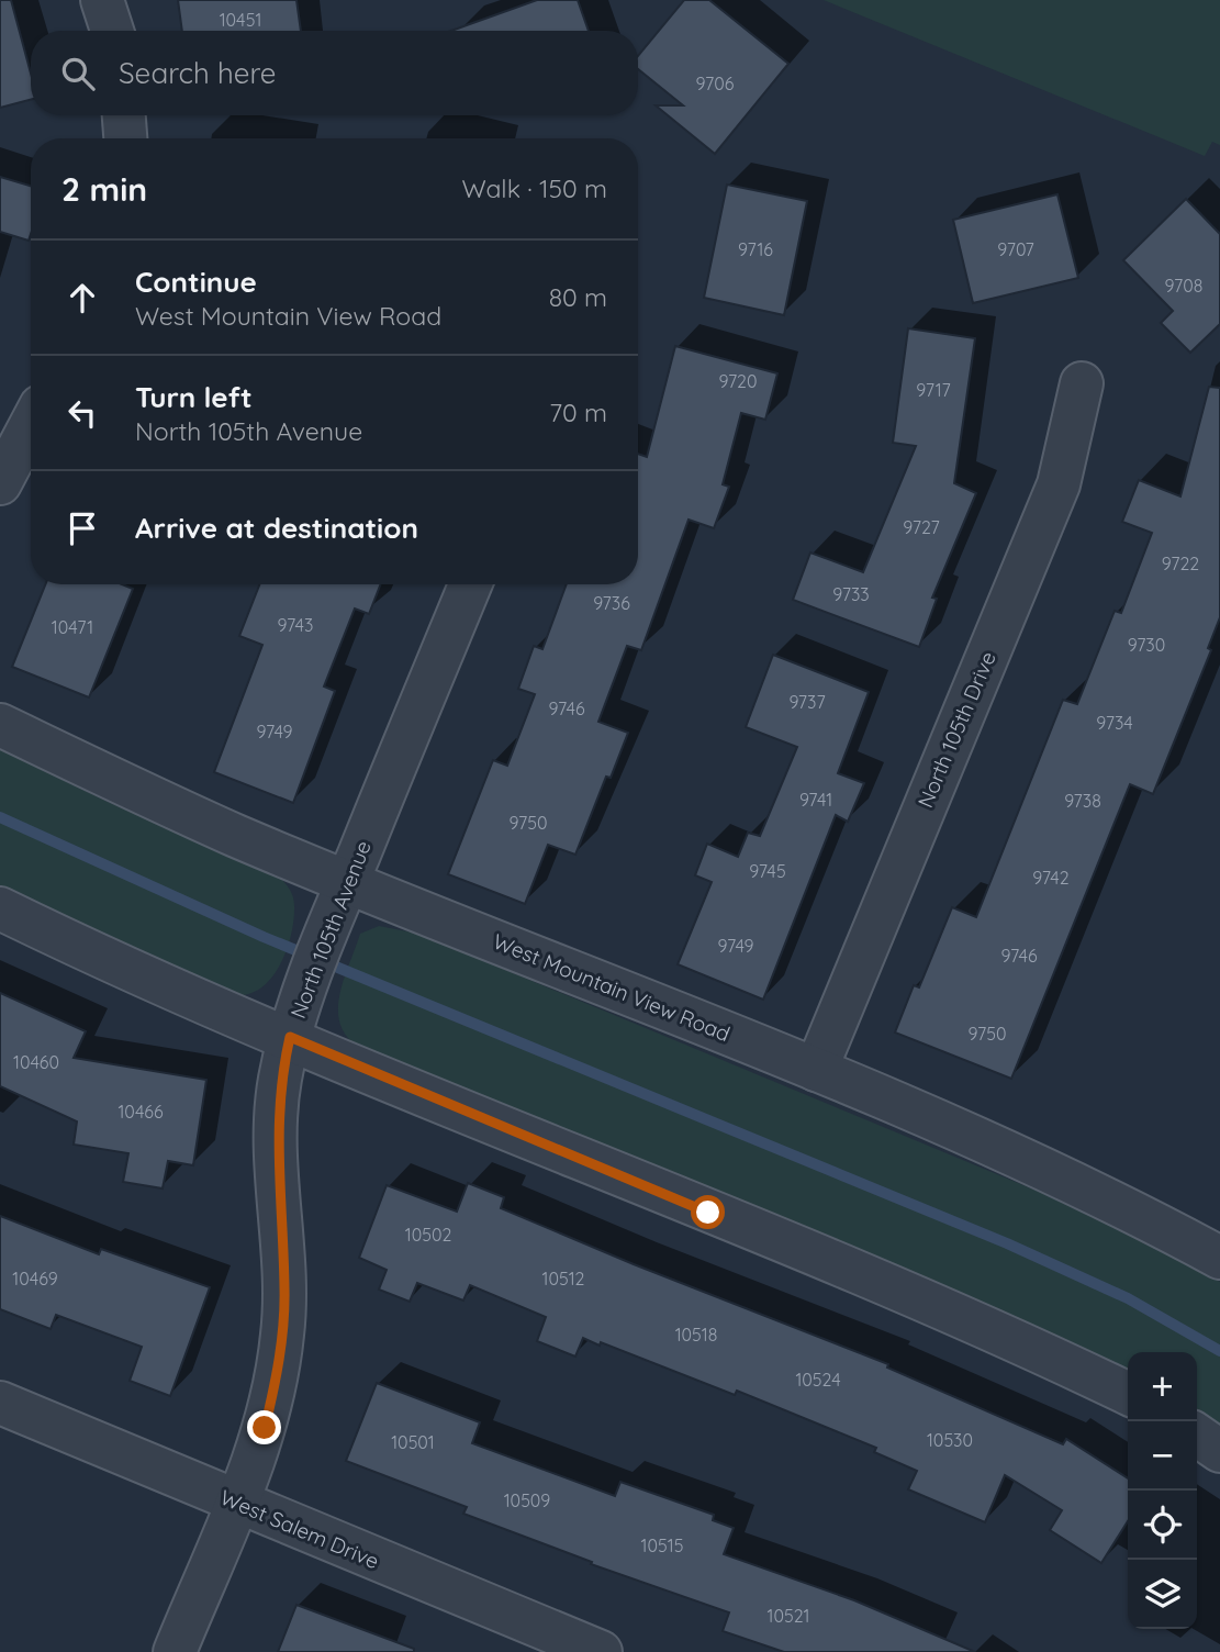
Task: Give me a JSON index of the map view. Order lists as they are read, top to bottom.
{
  "streets": {
    "street": [
      "North 105th Drive",
      "North 105th Avenue",
      "West Mountain View Road",
      "West Salem Drive"
    ]
  },
  "crossings": [
    ["North 105th Drive", "West Mountain View Road"],
    ["North 105th Avenue", "West Mountain View Road"],
    ["North 105th Avenue", "West Salem Drive"]
  ],
  "house_numbers": [
    "10451",
    "9706",
    "9716",
    "9707",
    "9708",
    "9720",
    "9717",
    "9727",
    "9722",
    "9733",
    "9736",
    "9743",
    "10471",
    "9730",
    "9737",
    "9746",
    "9734",
    "9749",
    "9741",
    "9738",
    "9750",
    "9745",
    "9742",
    "9749",
    "9746",
    "9750",
    "10460",
    "10466",
    "10502",
    "10469",
    "10512",
    "10518",
    "10524",
    "10530",
    "10501",
    "10509",
    "10515",
    "10521"
  ],
  "page": {
    "search": "Search here",
    "heading": ["2 min", "Walk · 150 m"],
    "list": [
      ["Continue", "West Mountain View Road", "80 m"],
      ["Turn left", "North 105th Avenue", "70 m"],
      "Arrive at destination"
    ],
    "map_buttons": ["+", "−"]
  }
}
